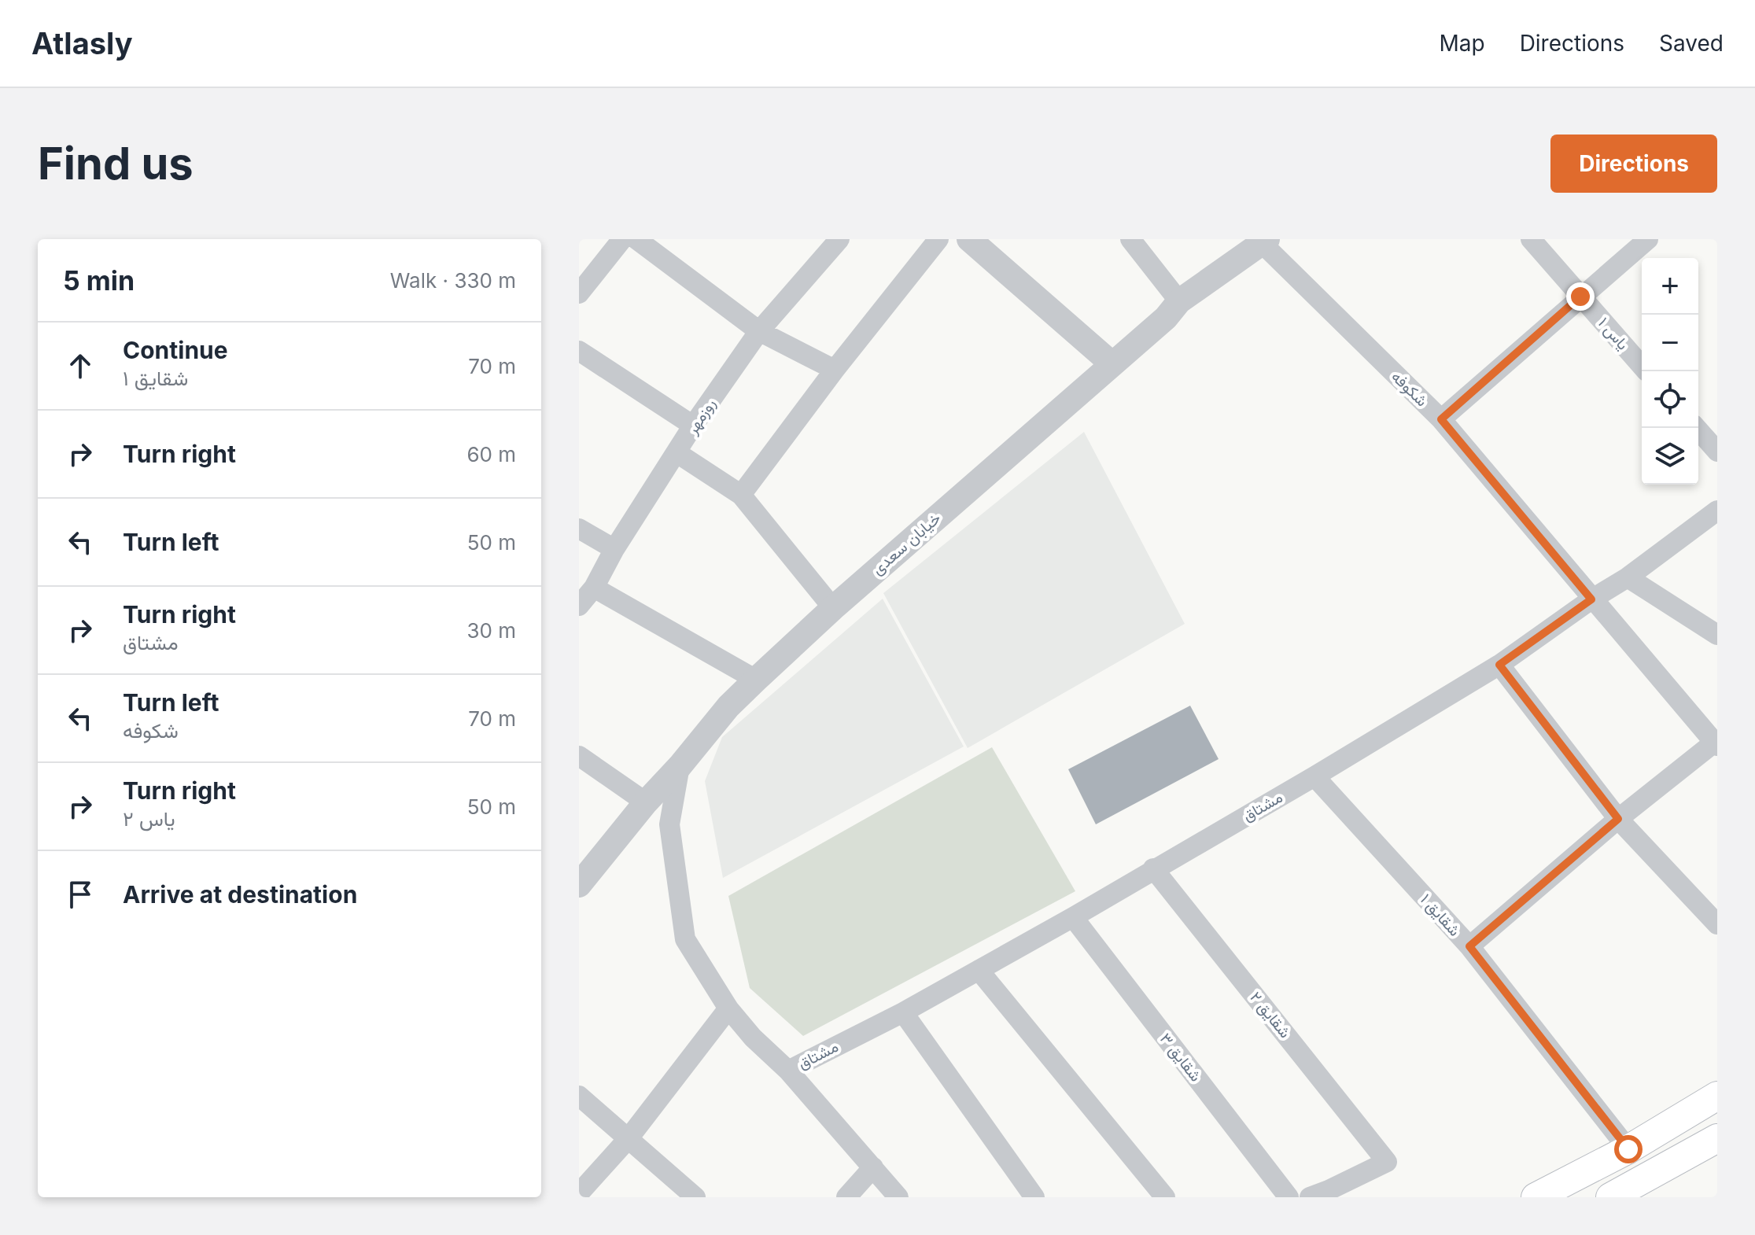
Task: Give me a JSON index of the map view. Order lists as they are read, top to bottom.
{
  "streets": {
    "street": [
      "یاس ۱",
      "شکوفه",
      "روزمهر",
      "خیابان سعدی",
      "مشتاق",
      "شقایق ۱",
      "شقایق ۲",
      "شقایق ۳"
    ]
  },
  "crossings": [
    ["شکوفه", "خیابان سعدی"],
    ["شکوفه", "مشتاق"],
    ["مشتاق", "شقایق ۱"],
    ["مشتاق", "شقایق ۲"],
    ["مشتاق", "شقایق ۳"]
  ],
  "page": {
    "header": "Atlasly",
    "nav": ["Map", "Directions", "Saved"],
    "buttons": "Directions",
    "title": "Find us",
    "heading": ["5 min", "Walk · 330 m"],
    "map_buttons": ["+", "−"],
    "list": [
      ["Continue", "شقایق ۱", "70 m"],
      ["Turn right", "60 m"],
      ["Turn left", "50 m"],
      ["Turn right", "مشتاق", "30 m"],
      ["Turn left", "شکوفه", "70 m"],
      ["Turn right", "یاس ۲", "50 m"],
      "Arrive at destination"
    ]
  }
}
